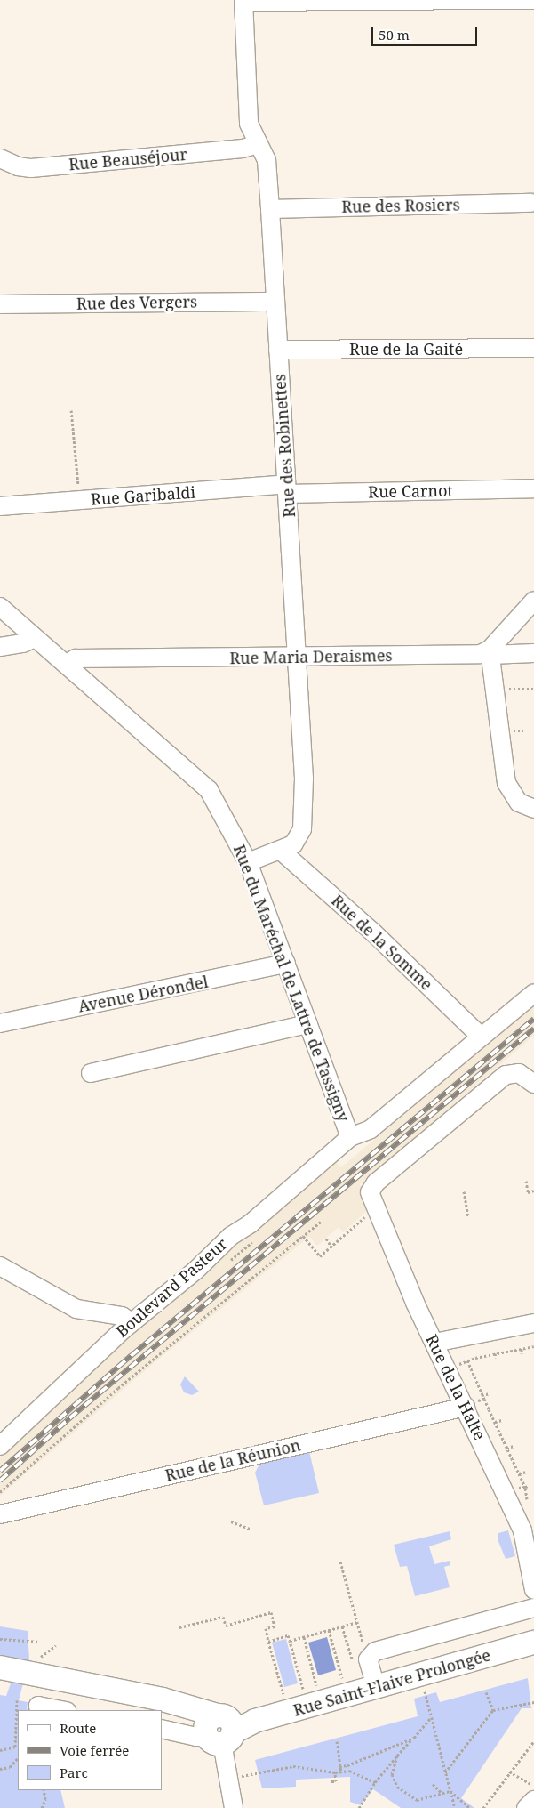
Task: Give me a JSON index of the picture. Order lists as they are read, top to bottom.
{
  "streets": {
    "main road": ["Rue Saint-Flaive Prolongée"],
    "street": [
      "Rue Beauséjour",
      "Rue des Rosiers",
      "Rue des Vergers",
      "Rue de la Gaité",
      "Rue des Robinettes",
      "Rue Carnot",
      "Rue Garibaldi",
      "Rue Maria Deraismes",
      "Rue de la Somme",
      "Rue du Maréchal de Lattre de Tassigny",
      "Avenue Dérondel",
      "Boulevard Pasteur",
      "Rue de la Halte",
      "Rue de la Réunion"
    ]
  },
  "crossings": [
    ["Rue Beauséjour", "Rue des Robinettes"],
    ["Rue des Rosiers", "Rue des Robinettes"],
    ["Rue des Vergers", "Rue des Robinettes"],
    ["Rue de la Gaité", "Rue des Robinettes"],
    ["Rue des Robinettes", "Rue Carnot"],
    ["Rue des Robinettes", "Rue Garibaldi"],
    ["Rue des Robinettes", "Rue Maria Deraismes"],
    ["Rue des Robinettes", "Rue de la Somme"],
    ["Rue des Robinettes", "Rue du Maréchal de Lattre de Tassigny"],
    ["Rue Carnot", "Rue Garibaldi"],
    ["Rue Maria Deraismes", "Rue du Maréchal de Lattre de Tassigny"],
    ["Rue de la Somme", "Boulevard Pasteur"],
    ["Rue du Maréchal de Lattre de Tassigny", "Avenue Dérondel"],
    ["Rue du Maréchal de Lattre de Tassigny", "Boulevard Pasteur"],
    ["Rue de la Halte", "Rue de la Réunion"]
  ],
  "legend": ["Route", "Voie ferrée", "Parc"],
  "scale_bar": "50 m"
}
